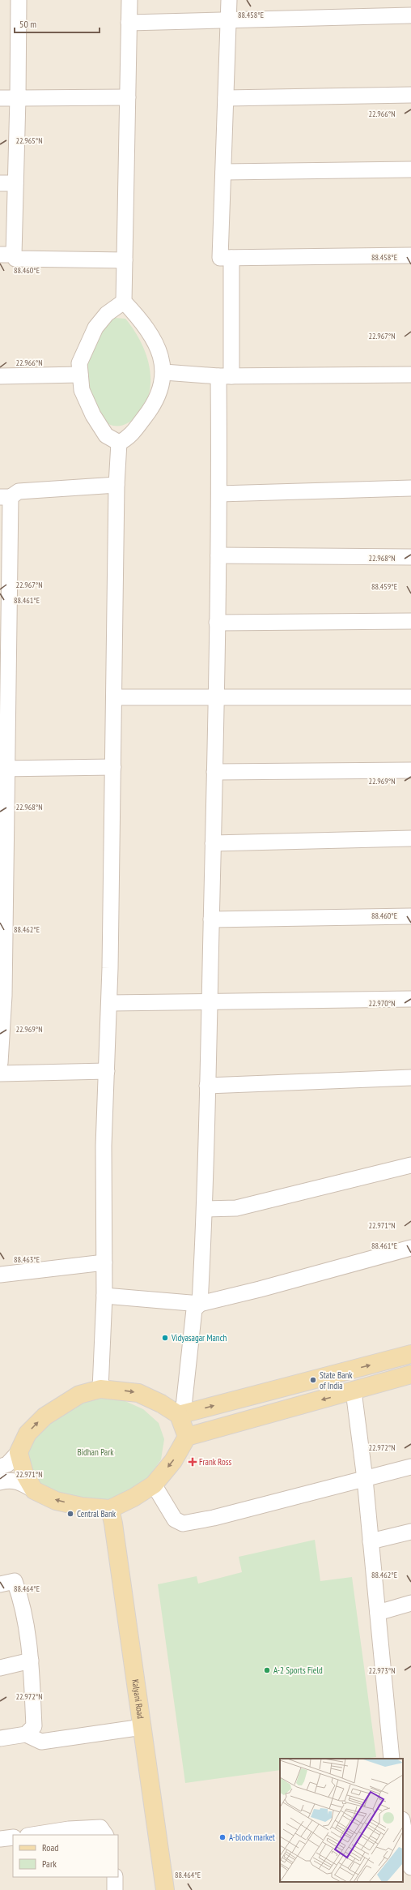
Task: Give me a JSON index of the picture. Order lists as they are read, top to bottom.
{
  "streets": {
    "main road": ["Kalyani Road"]
  },
  "parks": ["Bidhan Park"],
  "places": {
    "other": [
      "Vidyasagar Manch",
      "State Bank of India",
      "Central Bank",
      "A-2 Sports Field",
      "A-block market"
    ],
    "health": ["Frank Ross"]
  },
  "legend": ["Road", "Park"],
  "scale_bar": "50 m",
  "coordinates": [
    "88.458°E",
    "22.966°N",
    "22.965°N",
    "88.460°E",
    "22.967°N",
    "22.968°N",
    "88.459°E",
    "88.461°E",
    "22.969°N",
    "88.462°E",
    "22.970°N",
    "22.971°N",
    "88.463°E",
    "22.972°N",
    "88.464°E",
    "22.973°N"
  ]
}
